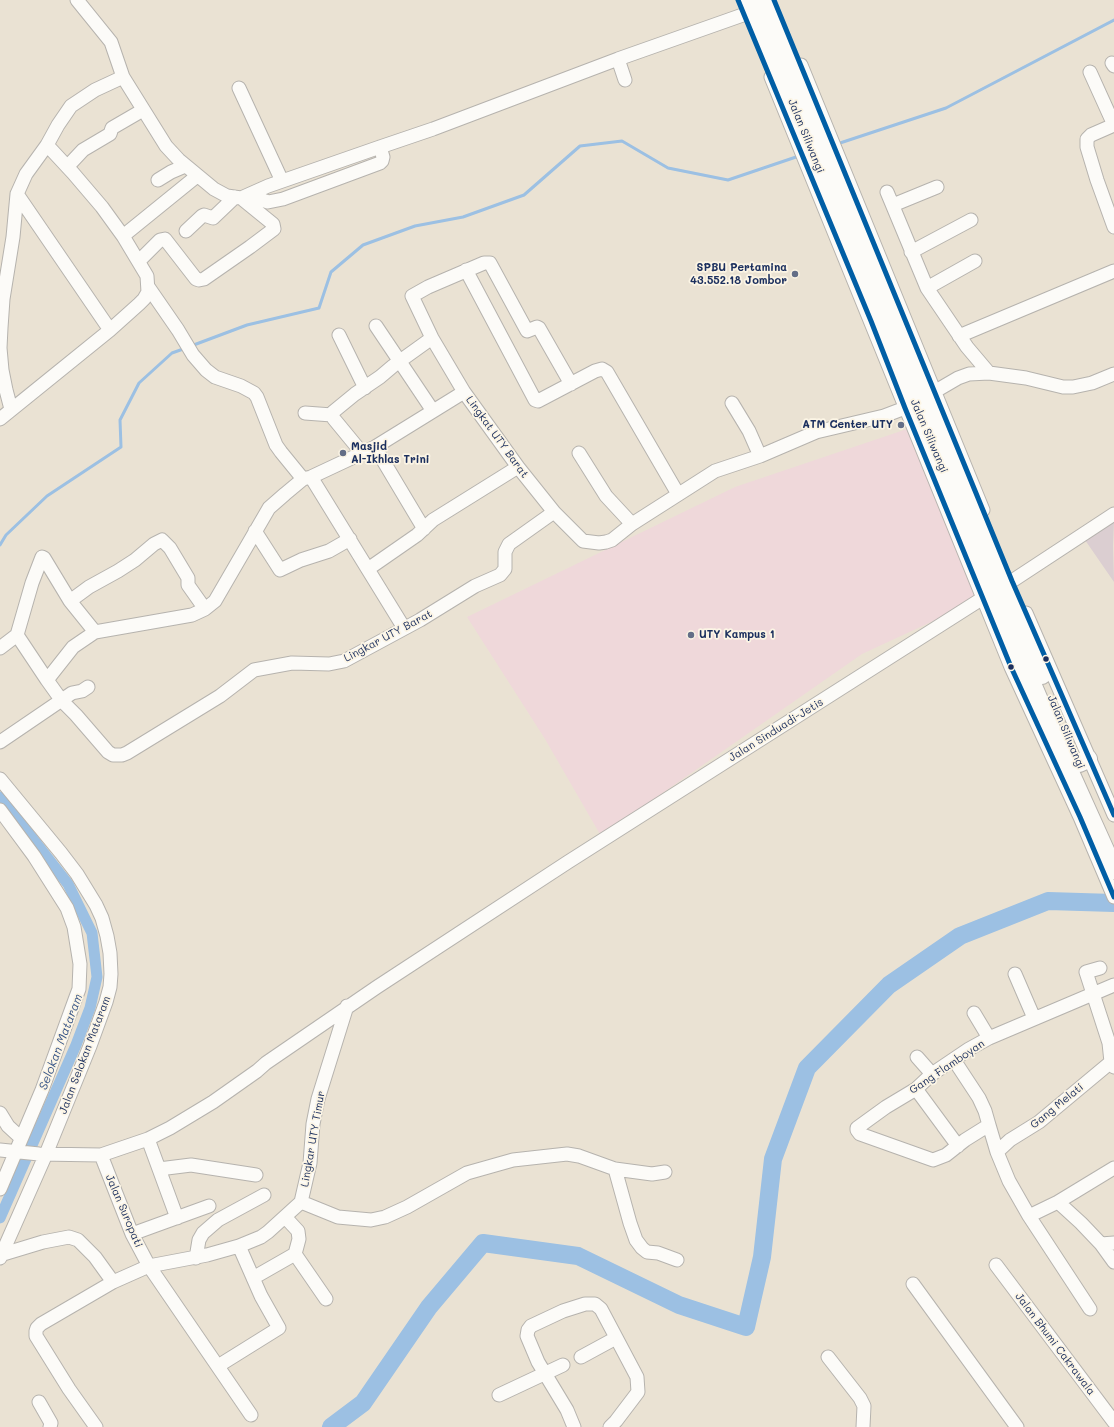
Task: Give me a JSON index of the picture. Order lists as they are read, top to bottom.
{
  "streets": {
    "highway": ["Jalan Siliwangi"],
    "street": [
      "Lingkat UTY Barat",
      "Lingkar UTY Barat",
      "Jalan Sinduadi-Jetis",
      "Jalan Selokan Mataram",
      "Gang Flamboyan",
      "Gang Melati",
      "Lingkar UTY Timur",
      "Jalan Suropati",
      "Jalan Bhumi Cakrawala"
    ]
  },
  "crossings": [
    ["Lingkat UTY Barat", "Lingkar UTY Barat"],
    ["Jalan Sinduadi-Jetis", "Lingkar UTY Timur"],
    ["Lingkar UTY Timur", "Jalan Suropati"]
  ],
  "water": ["Selokan Mataram"],
  "places": [
    "SPBU Pertamina 43.552.18 Jombor",
    "ATM Center UTY",
    "Masjid Al-Ikhlas Trini",
    "UTY Kampus 1"
  ]
}
